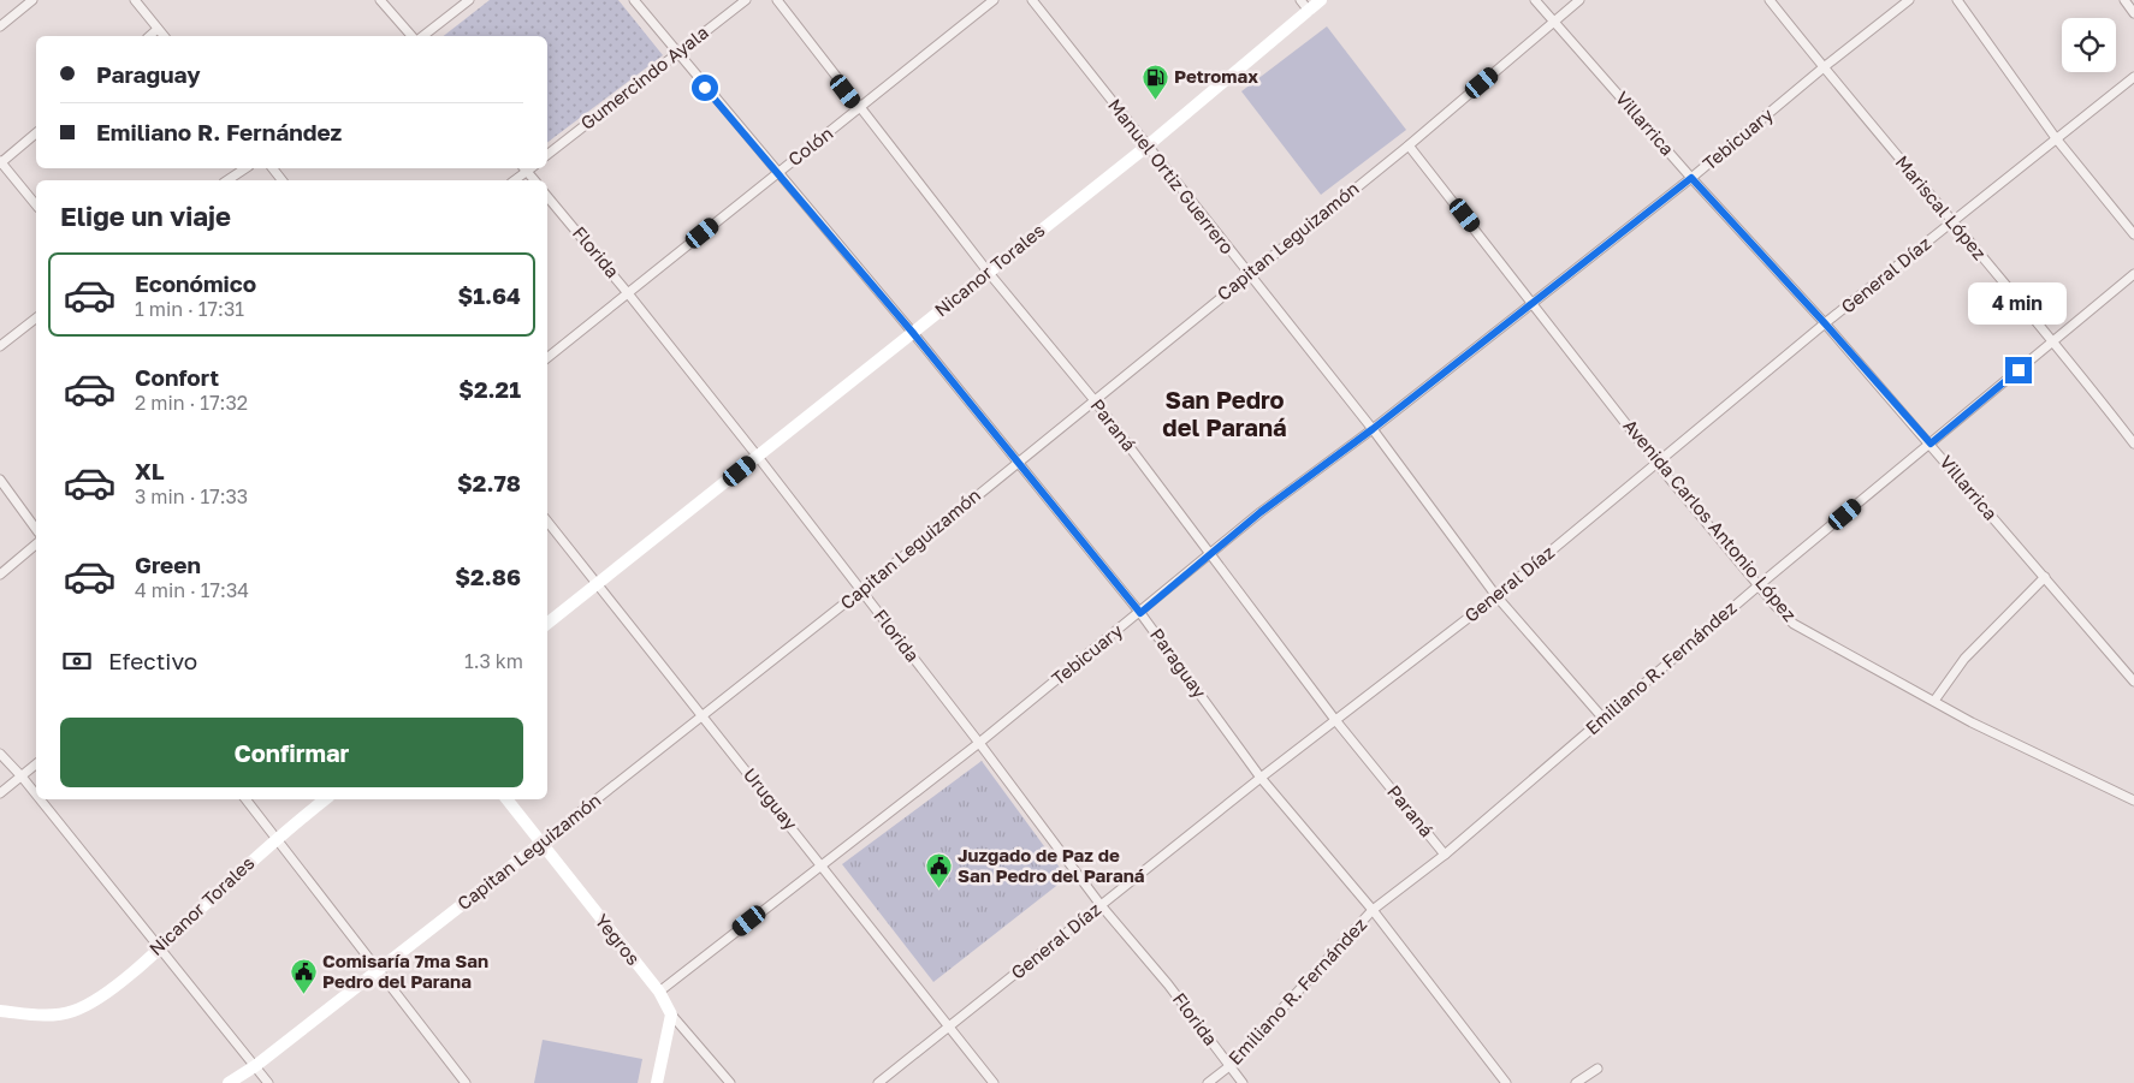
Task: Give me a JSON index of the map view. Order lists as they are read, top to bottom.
{
  "streets": {
    "street": [
      "Gumercindo Ayala",
      "Villarrica",
      "Tebicuary",
      "Colón",
      "Manuel Ortiz Guerrero",
      "Mariscal López",
      "Capitan Leguizamón",
      "Florida",
      "Nicanor Torales",
      "General Díaz",
      "Paraná",
      "Avenida Carlos Antonio López",
      "Paraguay",
      "Emiliano R. Fernández",
      "Uruguay",
      "Yegros"
    ]
  },
  "crossings": [
    ["Gumercindo Ayala", "Paraguay"],
    ["Villarrica", "Tebicuary"],
    ["Villarrica", "Capitan Leguizamón"],
    ["Villarrica", "General Díaz"],
    ["Villarrica", "Emiliano R. Fernández"],
    ["Tebicuary", "Manuel Ortiz Guerrero"],
    ["Tebicuary", "Mariscal López"],
    ["Tebicuary", "Florida"],
    ["Tebicuary", "Paraná"],
    ["Tebicuary", "Avenida Carlos Antonio López"],
    ["Tebicuary", "Paraguay"],
    ["Tebicuary", "Uruguay"],
    ["Tebicuary", "Yegros"],
    ["Colón", "Florida"],
    ["Colón", "Paraná"],
    ["Colón", "Paraguay"],
    ["Manuel Ortiz Guerrero", "Capitan Leguizamón"],
    ["Manuel Ortiz Guerrero", "Nicanor Torales"],
    ["Manuel Ortiz Guerrero", "General Díaz"],
    ["Manuel Ortiz Guerrero", "Emiliano R. Fernández"],
    ["Mariscal López", "General Díaz"],
    ["Mariscal López", "Emiliano R. Fernández"],
    ["Capitan Leguizamón", "Florida"],
    ["Capitan Leguizamón", "Paraná"],
    ["Capitan Leguizamón", "Avenida Carlos Antonio López"],
    ["Capitan Leguizamón", "Paraguay"],
    ["Capitan Leguizamón", "Uruguay"],
    ["Capitan Leguizamón", "Yegros"],
    ["Florida", "Nicanor Torales"],
    ["Florida", "General Díaz"],
    ["Florida", "Emiliano R. Fernández"],
    ["Nicanor Torales", "Paraná"],
    ["Nicanor Torales", "Paraguay"],
    ["Nicanor Torales", "Uruguay"],
    ["General Díaz", "Paraná"],
    ["General Díaz", "Avenida Carlos Antonio López"],
    ["General Díaz", "Paraguay"],
    ["General Díaz", "Uruguay"],
    ["Paraná", "Emiliano R. Fernández"],
    ["Avenida Carlos Antonio López", "Emiliano R. Fernández"],
    ["Paraguay", "Emiliano R. Fernández"]
  ],
  "districts": ["San Pedro del Paraná"],
  "places": {
    "fuel station": ["Petromax"],
    "public building": ["Juzgado de Paz de San Pedro del Paraná", "Comisaría 7ma San Pedro del Parana"]
  },
  "page": {
    "banner": ["Paraguay", "Emiliano R. Fernández"],
    "heading": "Elige un viaje",
    "list": [
      {
        "name": "Económico",
        "note": "1 min · 17:31",
        "value": "$1.64"
      },
      {
        "name": "Confort",
        "note": "2 min · 17:32",
        "value": "$2.21"
      },
      {
        "name": "XL",
        "note": "3 min · 17:33",
        "value": "$2.78"
      },
      {
        "name": "Green",
        "note": "4 min · 17:34",
        "value": "$2.86"
      }
    ],
    "bubble": "4 min",
    "pay": ["Efectivo", "1.3 km"],
    "buttons": "Confirmar"
  }
}
